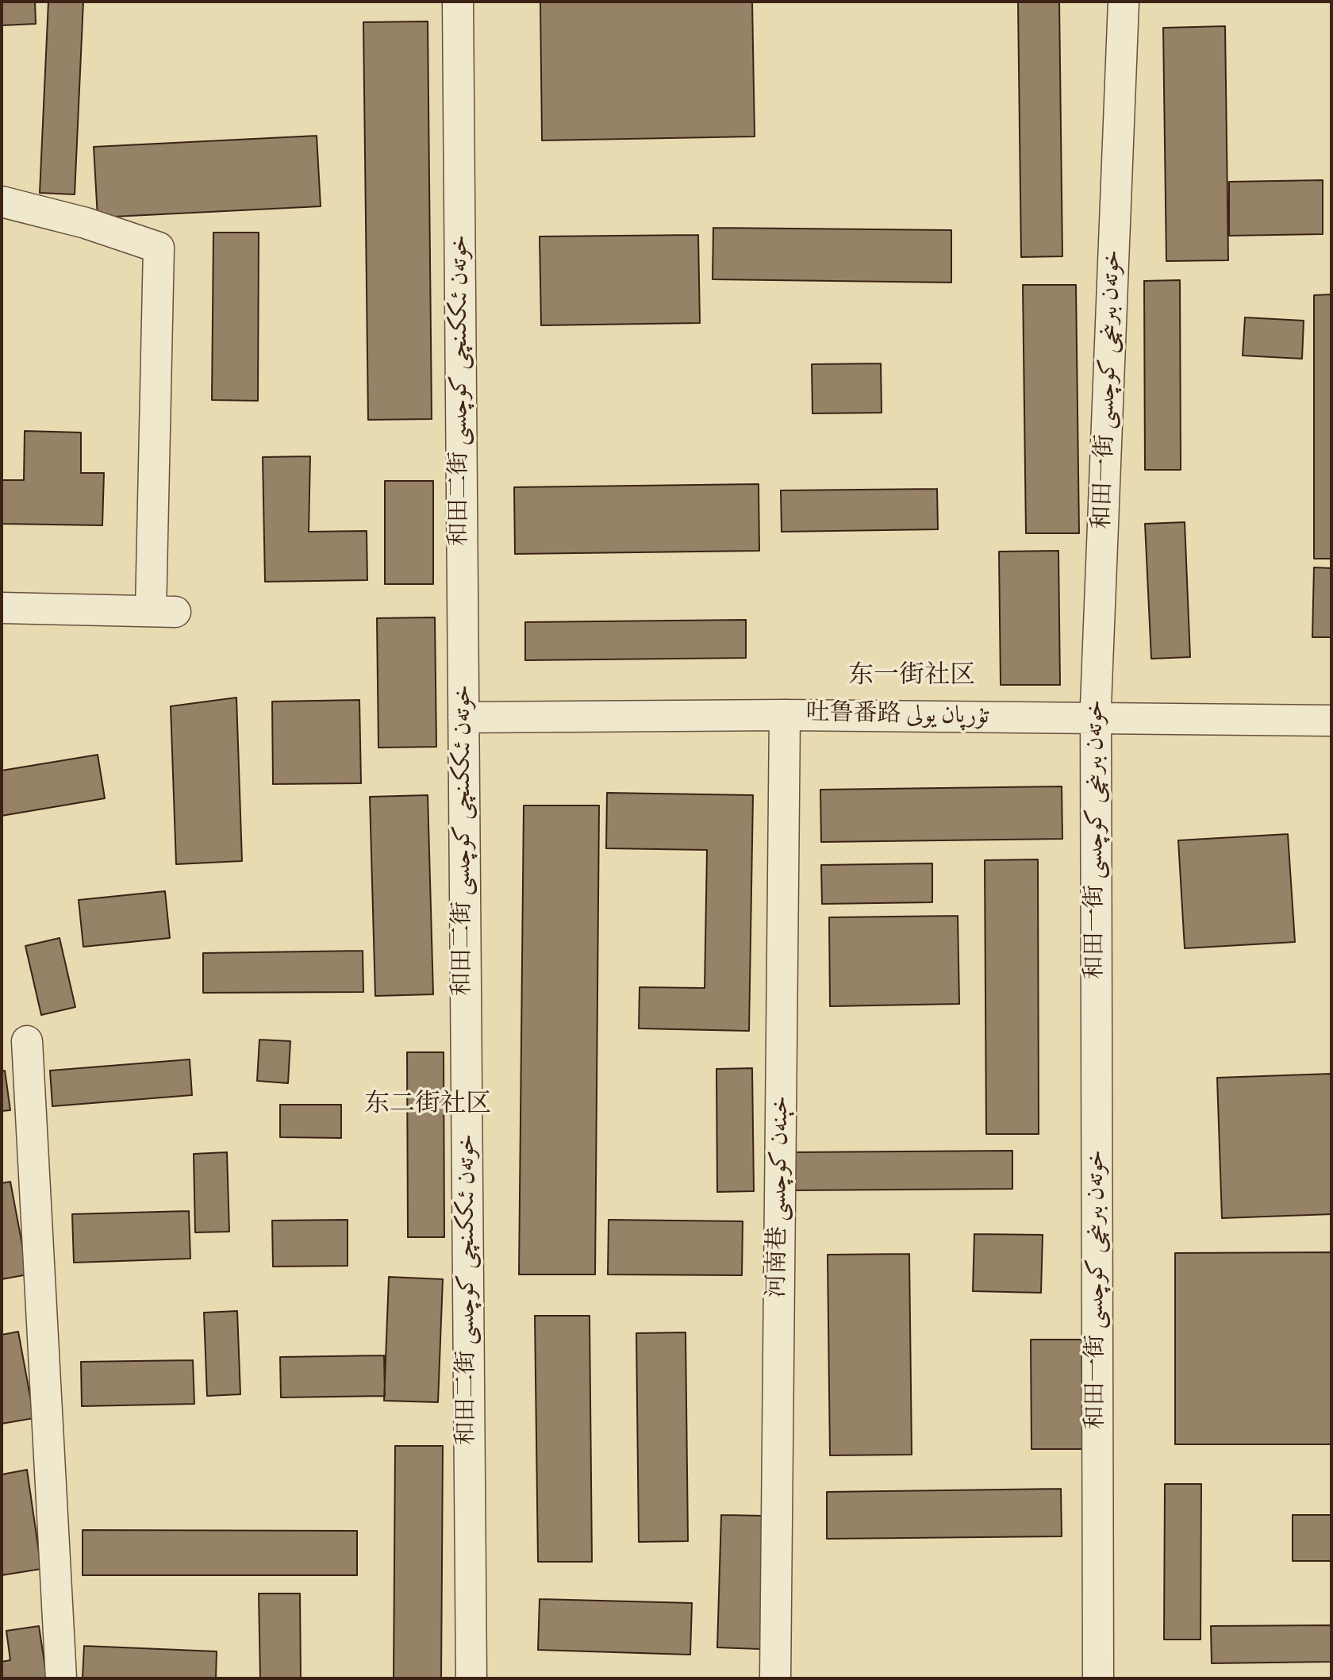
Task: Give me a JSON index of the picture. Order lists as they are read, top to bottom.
{
  "streets": {
    "street": [
      "和田一街 خوتەن بىرىنچى كوچىسى",
      "和田二街 خوتەن ئىككىنچى كوچىسى",
      "吐鲁番路 تۇرپان يولى",
      "河南巷 خېنەن كوچىسى"
    ]
  },
  "crossings": [
    ["和田一街 خوتەن بىرىنچى كوچىسى", "吐鲁番路 تۇرپان يولى"],
    ["和田二街 خوتەن ئىككىنچى كوچىسى", "吐鲁番路 تۇرپان يولى"],
    ["吐鲁番路 تۇرپان يولى", "河南巷 خېنەن كوچىسى"]
  ],
  "districts": ["东一街社区", "东二街社区"]
}
